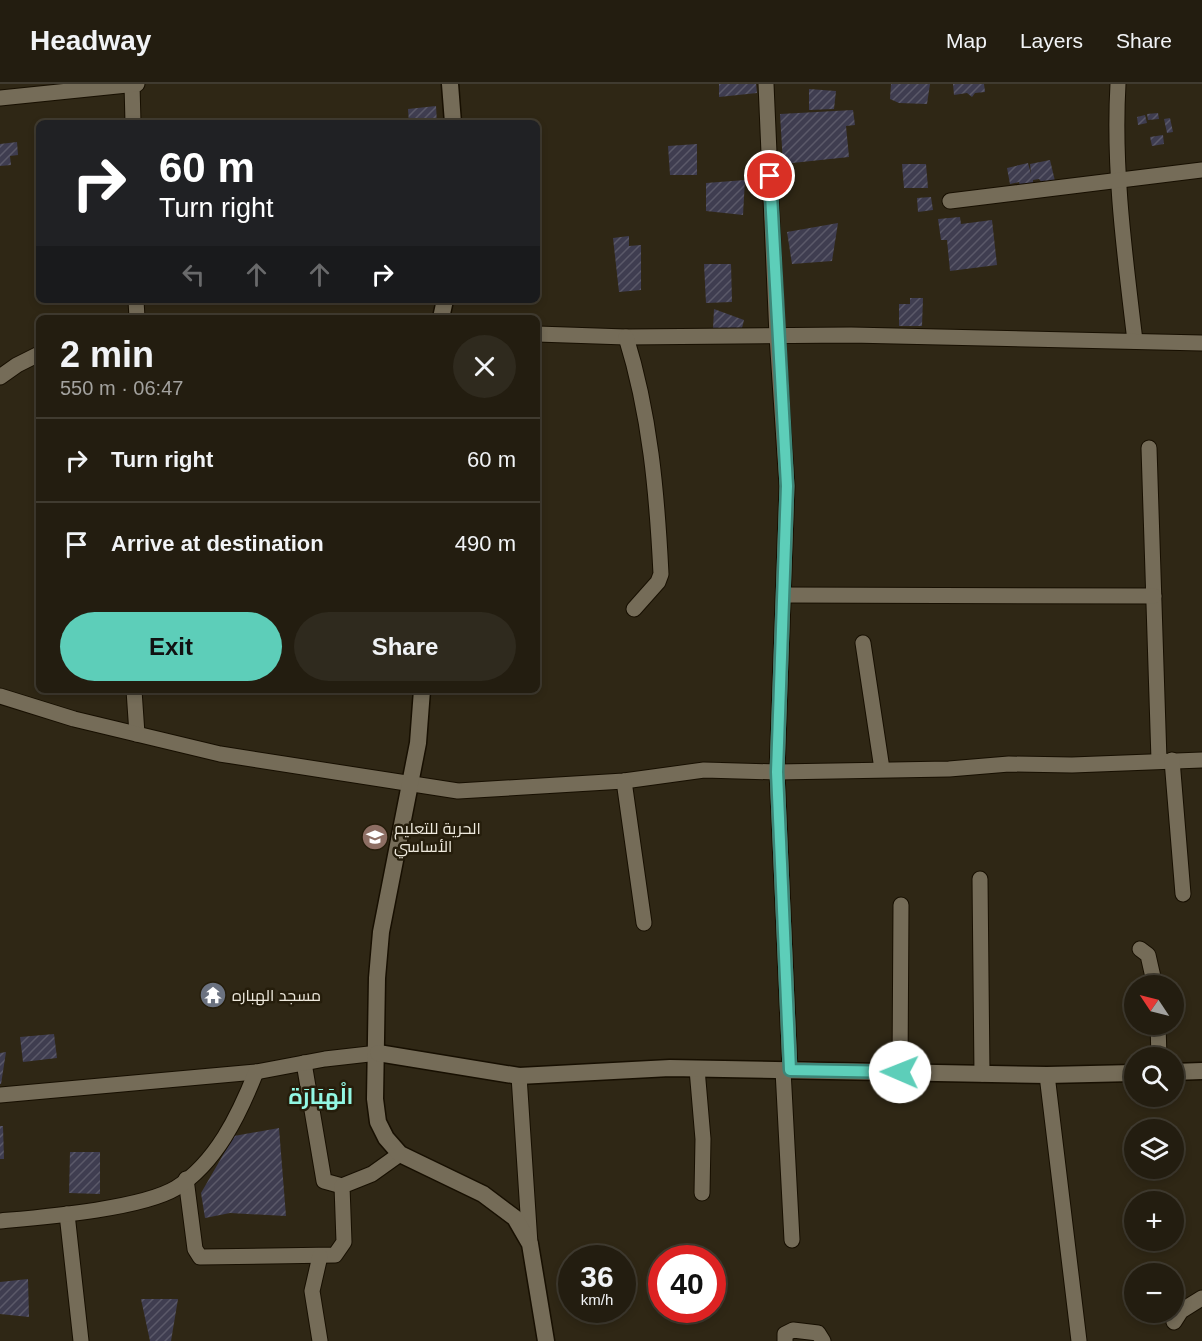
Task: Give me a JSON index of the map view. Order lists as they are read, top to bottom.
{
  "districts": ["الْهَبَارَة"],
  "places": {
    "school or university": ["الحرية للتعليم الأساسي"],
    "temple": ["مسجد الهباره"]
  },
  "north": "top left",
  "page": {
    "header": "Headway",
    "nav": ["Map", "Layers", "Share"],
    "turn": ["60 m", "Turn right"],
    "heading": ["2 min", "550 m · 06:47"],
    "list": [
      {
        "name": "Turn right",
        "value": "60 m"
      },
      {
        "name": "Arrive at destination",
        "value": "490 m"
      }
    ],
    "buttons": ["Exit", "Share"],
    "map_buttons": ["+", "−"],
    "speed": "36 km/h",
    "limit": "40"
  }
}
